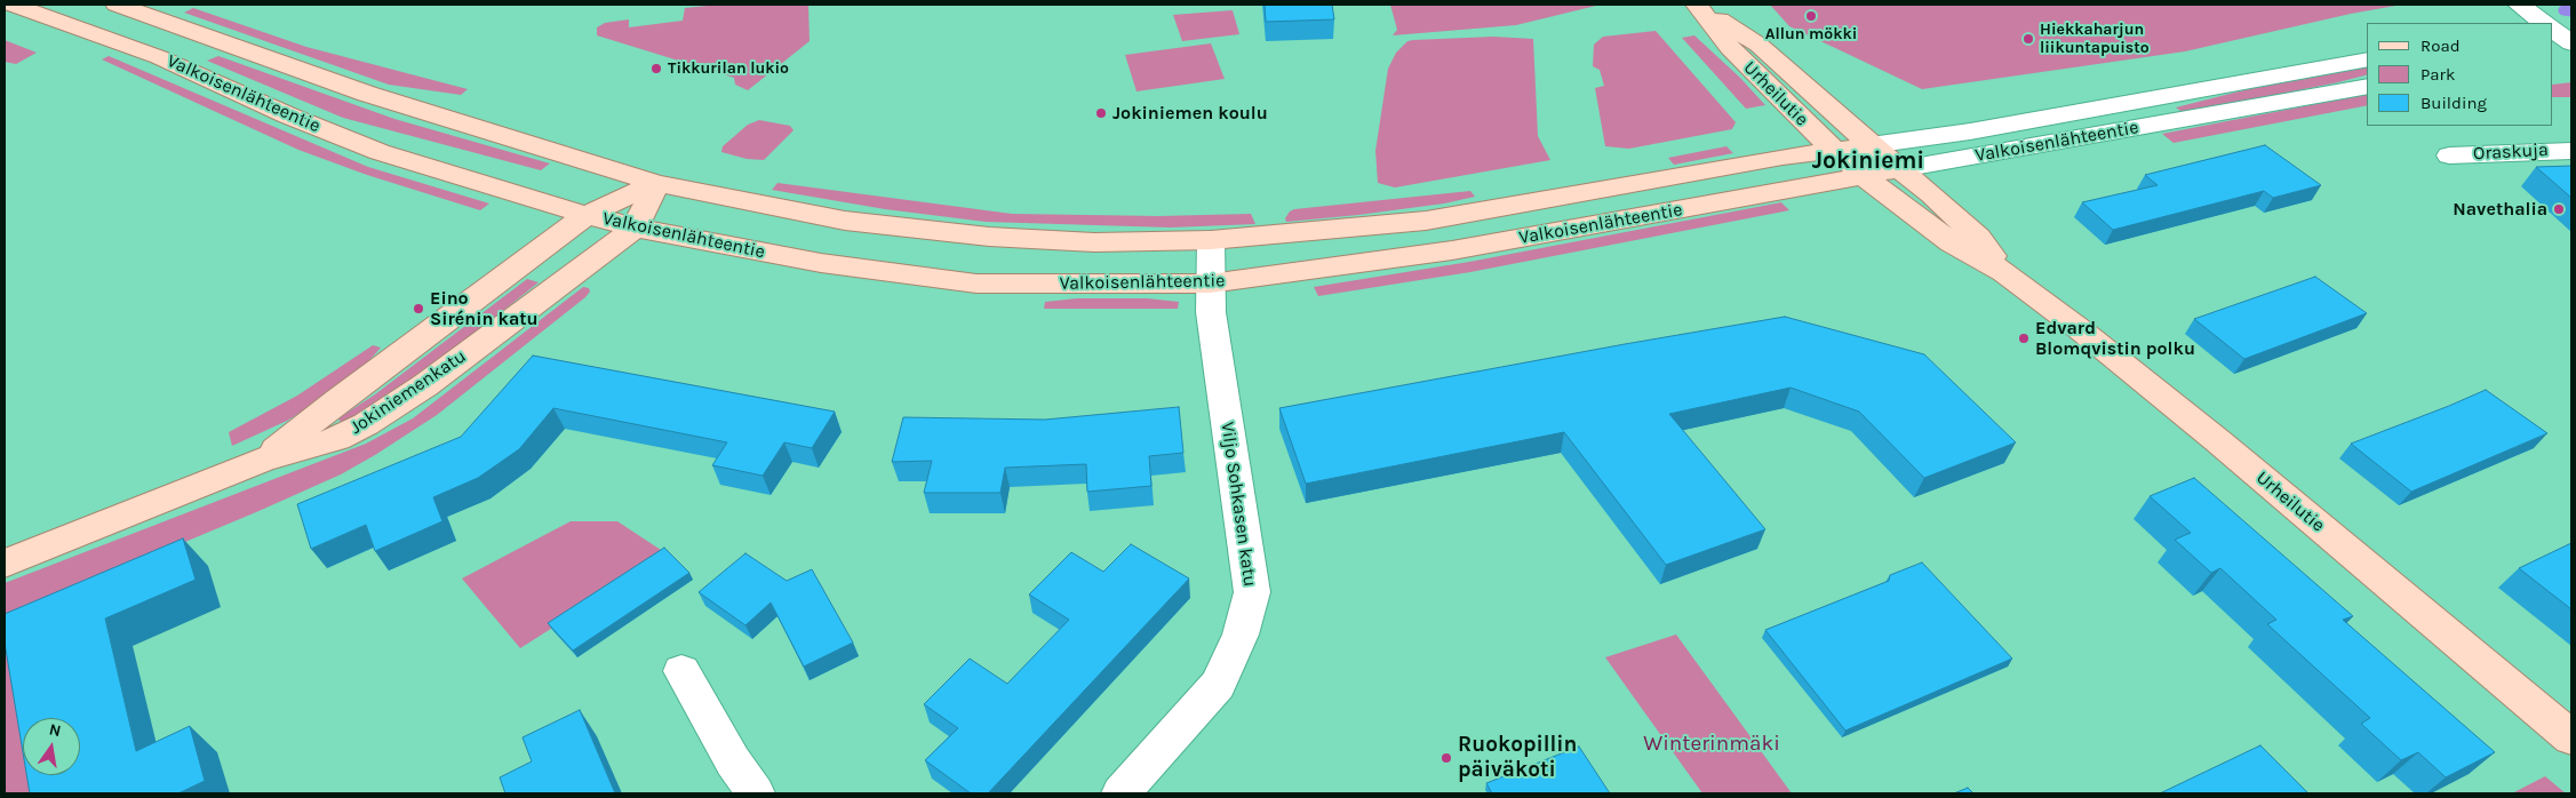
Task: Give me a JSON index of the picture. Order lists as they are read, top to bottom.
{
  "streets": {
    "main road": ["Valkoisenlähteentie", "Urheilutie", "Jokiniemenkatu"],
    "street": ["Oraskuja", "Viljo Sohkasen katu"]
  },
  "crossings": [
    ["Valkoisenlähteentie", "Urheilutie"],
    ["Valkoisenlähteentie", "Jokiniemenkatu"],
    ["Valkoisenlähteentie", "Viljo Sohkasen katu"]
  ],
  "districts": ["Jokiniemi"],
  "parks": ["Winterinmäki"],
  "places": [
    "Allun mökki",
    "Hiekkaharjun liikuntapuisto",
    "Tikkurilan lukio",
    "Jokiniemen koulu",
    "Navethalia",
    "Eino Sirénin katu",
    "Edvard Blomqvistin polku",
    "Ruokopillin päiväkoti"
  ],
  "legend": ["Road", "Park", "Building"],
  "north": "top"
}
